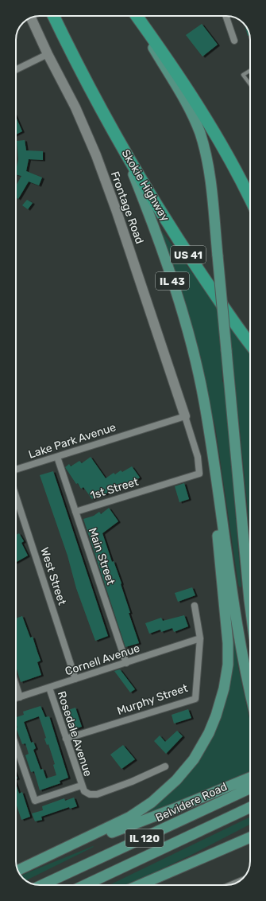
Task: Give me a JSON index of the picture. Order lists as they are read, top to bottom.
{
  "streets": {
    "highway": ["Skokie Highway", "US 41"],
    "main road": ["IL 43", "Belvidere Road", "IL 120"],
    "street": [
      "Frontage Road",
      "Lake Park Avenue",
      "1st Street",
      "Main Street",
      "West Street",
      "Cornell Avenue",
      "Murphy Street",
      "Rosedale Avenue"
    ]
  },
  "crossings": [
    ["Skokie Highway", "IL 43"],
    ["Frontage Road", "Lake Park Avenue"],
    ["Frontage Road", "1st Street"],
    ["Lake Park Avenue", "1st Street"],
    ["Lake Park Avenue", "Main Street"],
    ["1st Street", "Main Street"],
    ["Main Street", "Cornell Avenue"],
    ["West Street", "Cornell Avenue"],
    ["Cornell Avenue", "Murphy Street"],
    ["Cornell Avenue", "Rosedale Avenue"],
    ["Murphy Street", "Rosedale Avenue"]
  ]
}
